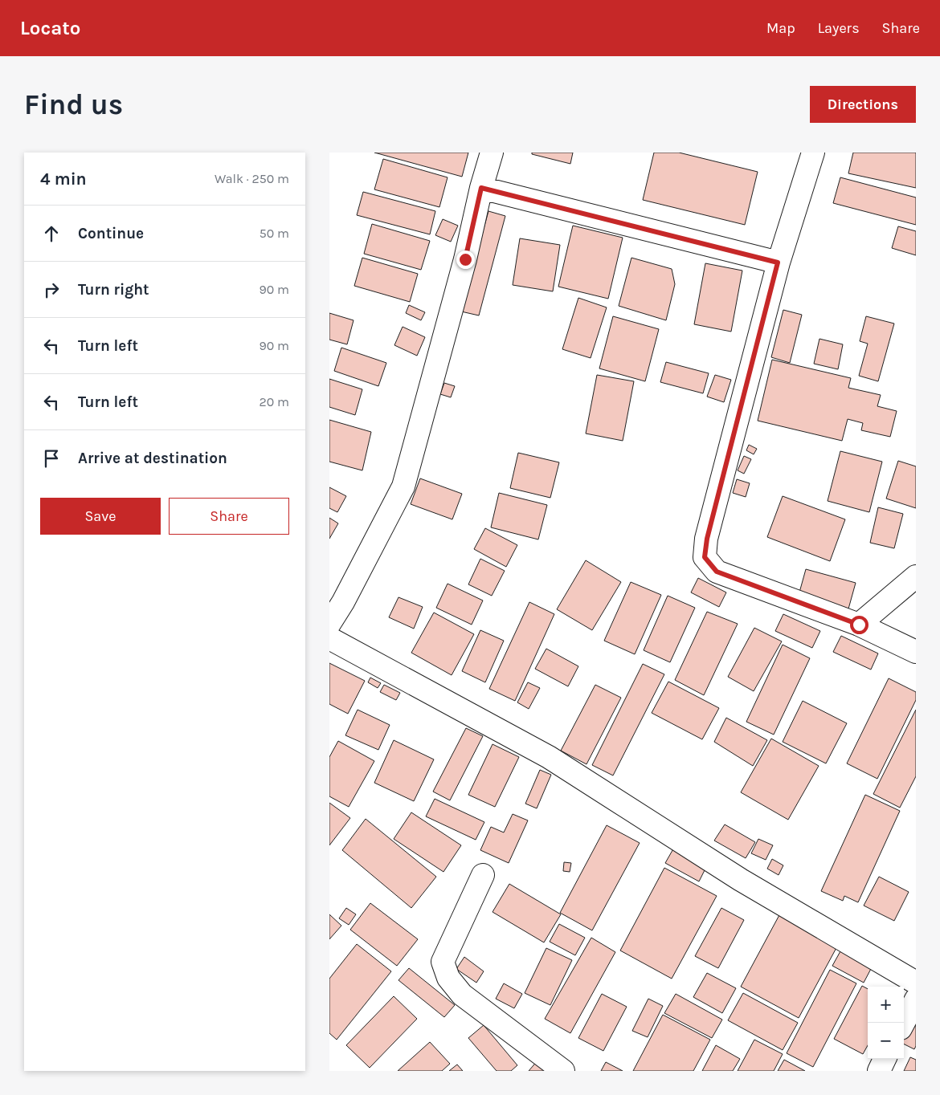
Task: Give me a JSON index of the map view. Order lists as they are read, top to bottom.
{
  "page": {
    "header": "Locato",
    "nav": ["Map", "Layers", "Share"],
    "buttons": [
      "Directions",
      ["Save", "Share"]
    ],
    "title": "Find us",
    "heading": ["4 min", "Walk · 250 m"],
    "list": [
      ["Continue", "50 m"],
      ["Turn right", "90 m"],
      ["Turn left", "90 m"],
      ["Turn left", "20 m"],
      "Arrive at destination"
    ],
    "map_buttons": ["+", "−"]
  }
}
